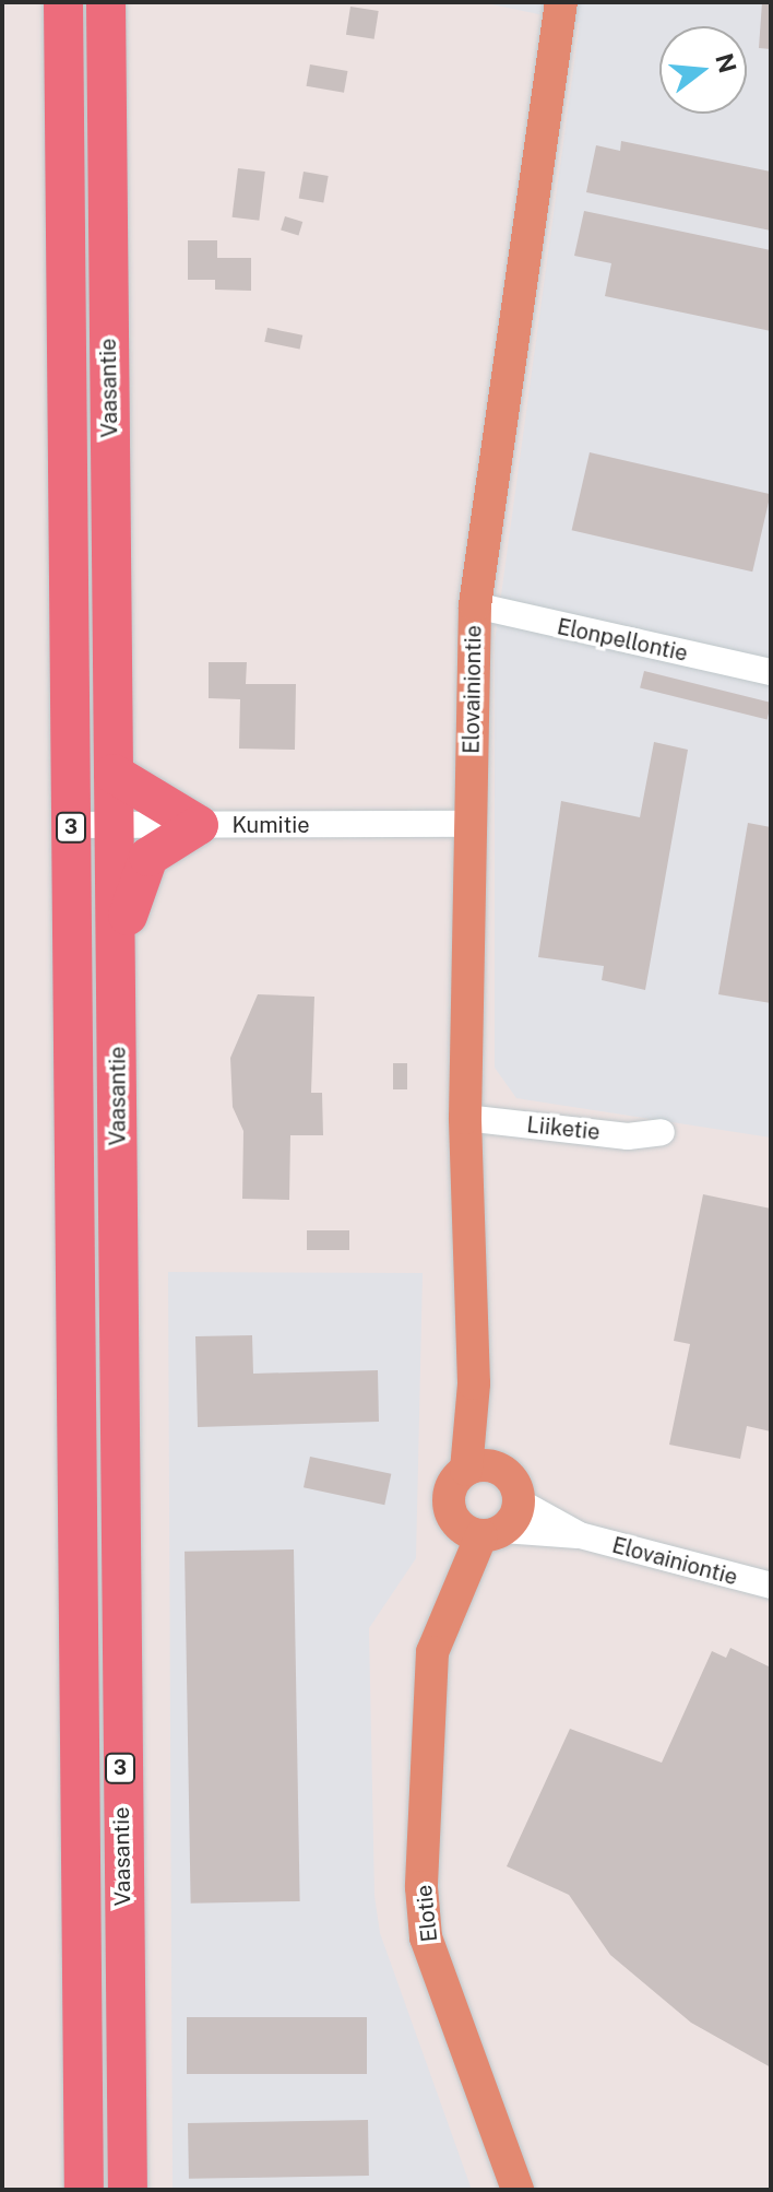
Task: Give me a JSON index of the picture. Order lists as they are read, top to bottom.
{
  "streets": {
    "highway": ["Vaasantie", "3"],
    "main road": ["Elovainiontie", "Elotie"],
    "street": ["Elonpellontie", "Kumitie", "Liiketie"]
  },
  "crossings": [
    ["Vaasantie", "Kumitie"],
    ["Elonpellontie", "Elovainiontie"],
    ["Elovainiontie", "Kumitie"],
    ["Elovainiontie", "Liiketie"],
    ["Elovainiontie", "Elotie"]
  ],
  "north": "right"
}
